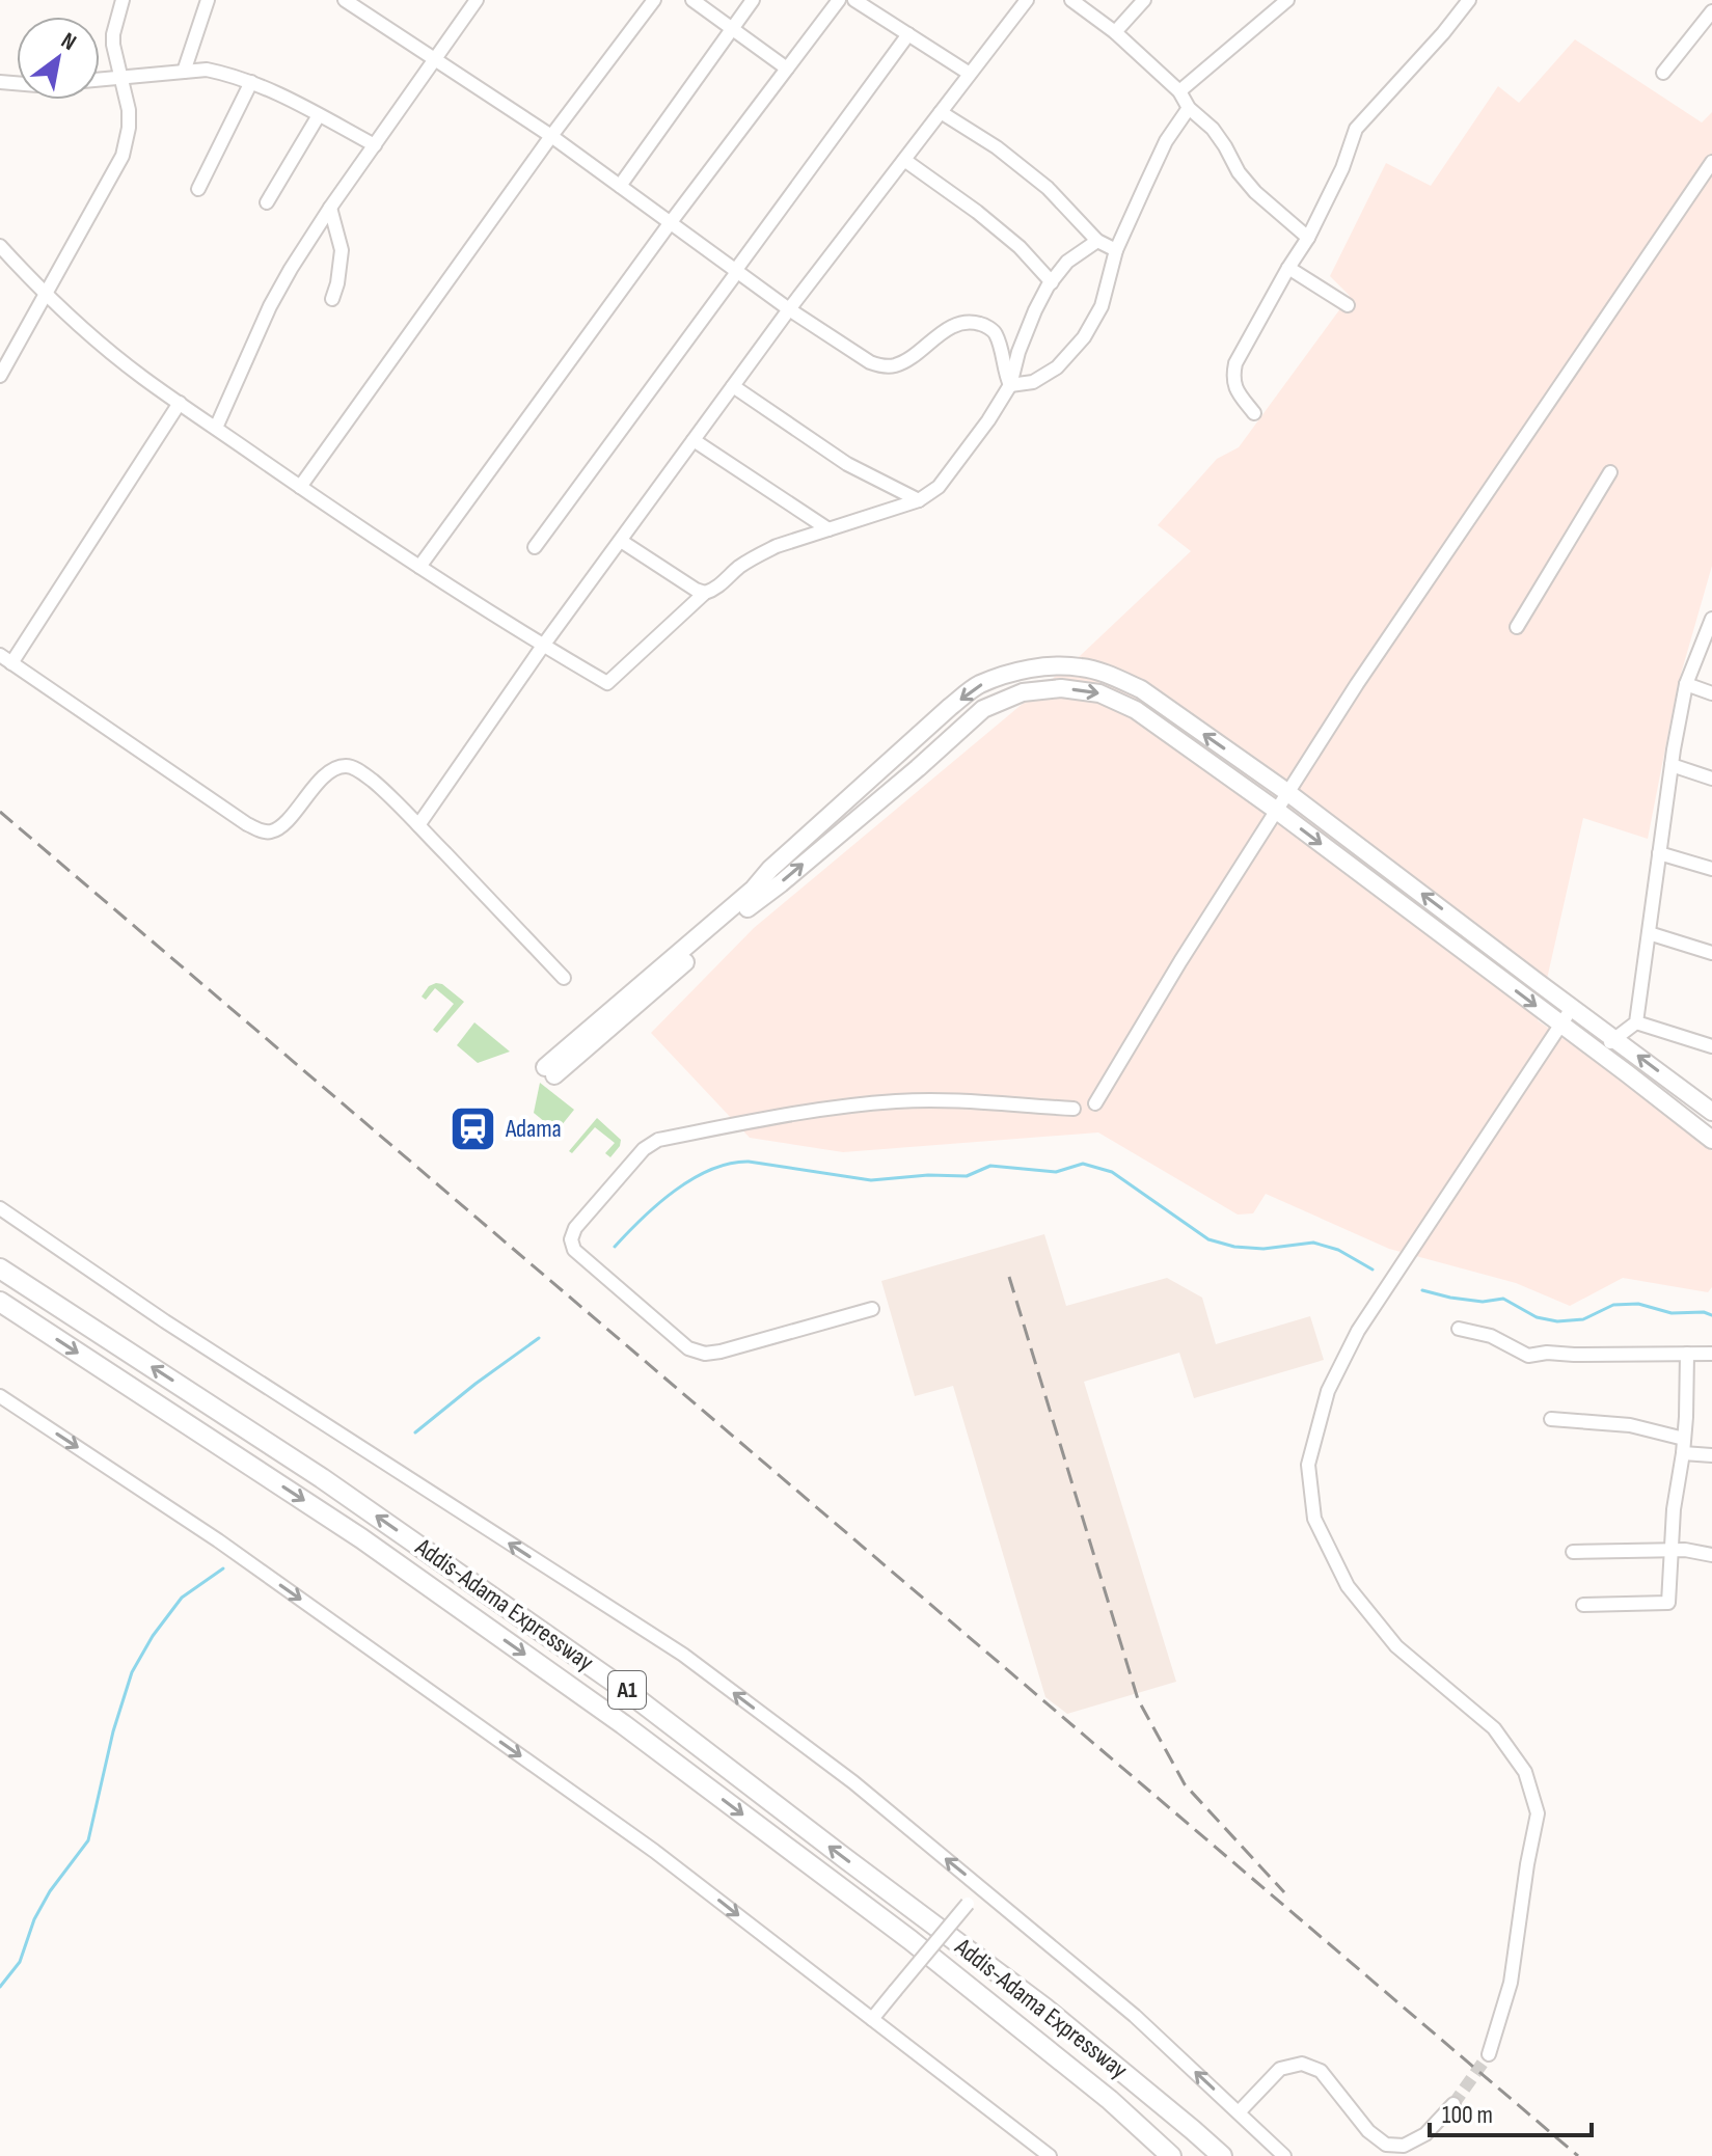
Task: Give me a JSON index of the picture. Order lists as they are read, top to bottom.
{
  "streets": {
    "highway": ["Addis-Adama Expressway", "A1"]
  },
  "places": {
    "station": ["Adama"]
  },
  "scale_bar": "100 m",
  "north": "top right"
}
